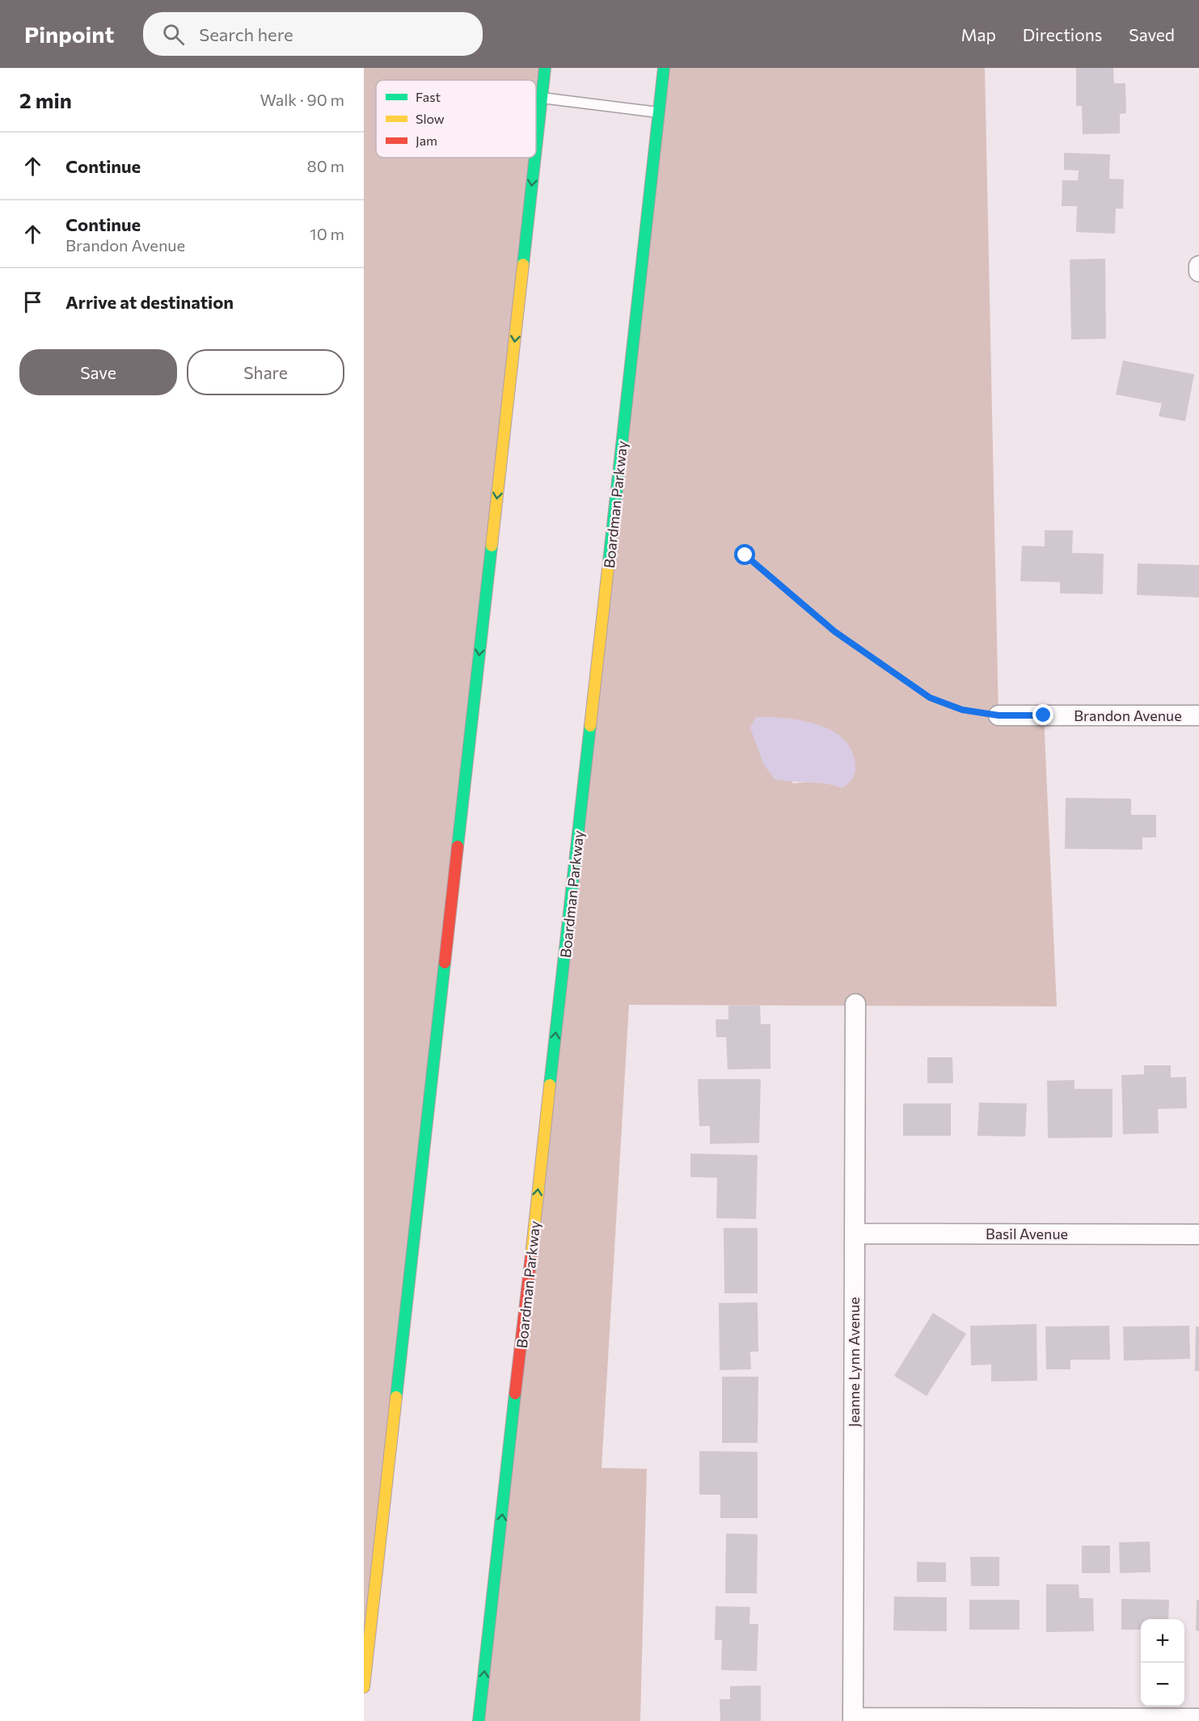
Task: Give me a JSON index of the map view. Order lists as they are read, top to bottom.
{
  "streets": {
    "highway": ["Boardman Parkway"],
    "street": ["Brandon Avenue", "Basil Avenue", "Jeanne Lynn Avenue"]
  },
  "crossings": [
    ["Basil Avenue", "Jeanne Lynn Avenue"]
  ],
  "one_way": ["Boardman Parkway"],
  "legend": ["Fast", "Slow", "Jam"],
  "page": {
    "header": "Pinpoint",
    "search": "Search here",
    "nav": ["Map", "Directions", "Saved"],
    "heading": ["2 min", "Walk · 90 m"],
    "list": [
      ["Continue", "80 m"],
      ["Continue", "Brandon Avenue", "10 m"],
      "Arrive at destination"
    ],
    "buttons": ["Save", "Share"],
    "map_buttons": ["+", "−"]
  }
}
